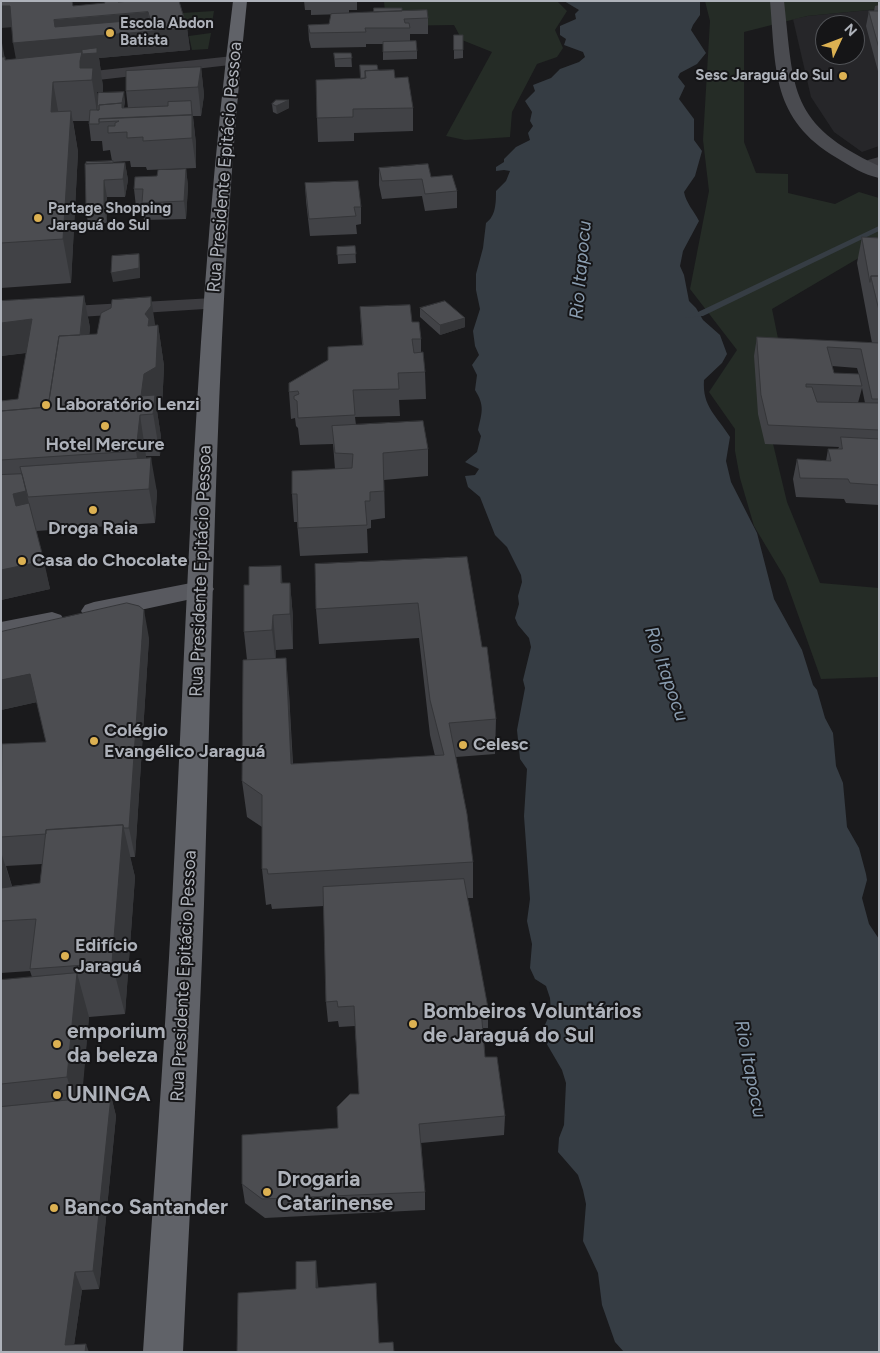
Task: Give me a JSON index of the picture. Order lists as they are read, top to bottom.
{
  "streets": {
    "highway": ["Rua Presidente Epitácio Pessoa"]
  },
  "water": ["Rio Itapocu"],
  "places": [
    "Escola Abdon Batista",
    "Sesc Jaraguá do Sul",
    "Partage Shopping Jaraguá do Sul",
    "Laboratório Lenzi",
    "Hotel Mercure",
    "Droga Raia",
    "Casa do Chocolate",
    "Colégio Evangélico Jaraguá",
    "Celesc",
    "Edifício Jaraguá",
    "Bombeiros Voluntários de Jaraguá do Sul",
    "emporium da beleza",
    "UNINGA",
    "Drogaria Catarinense",
    "Banco Santander"
  ],
  "north": "top right"
}
